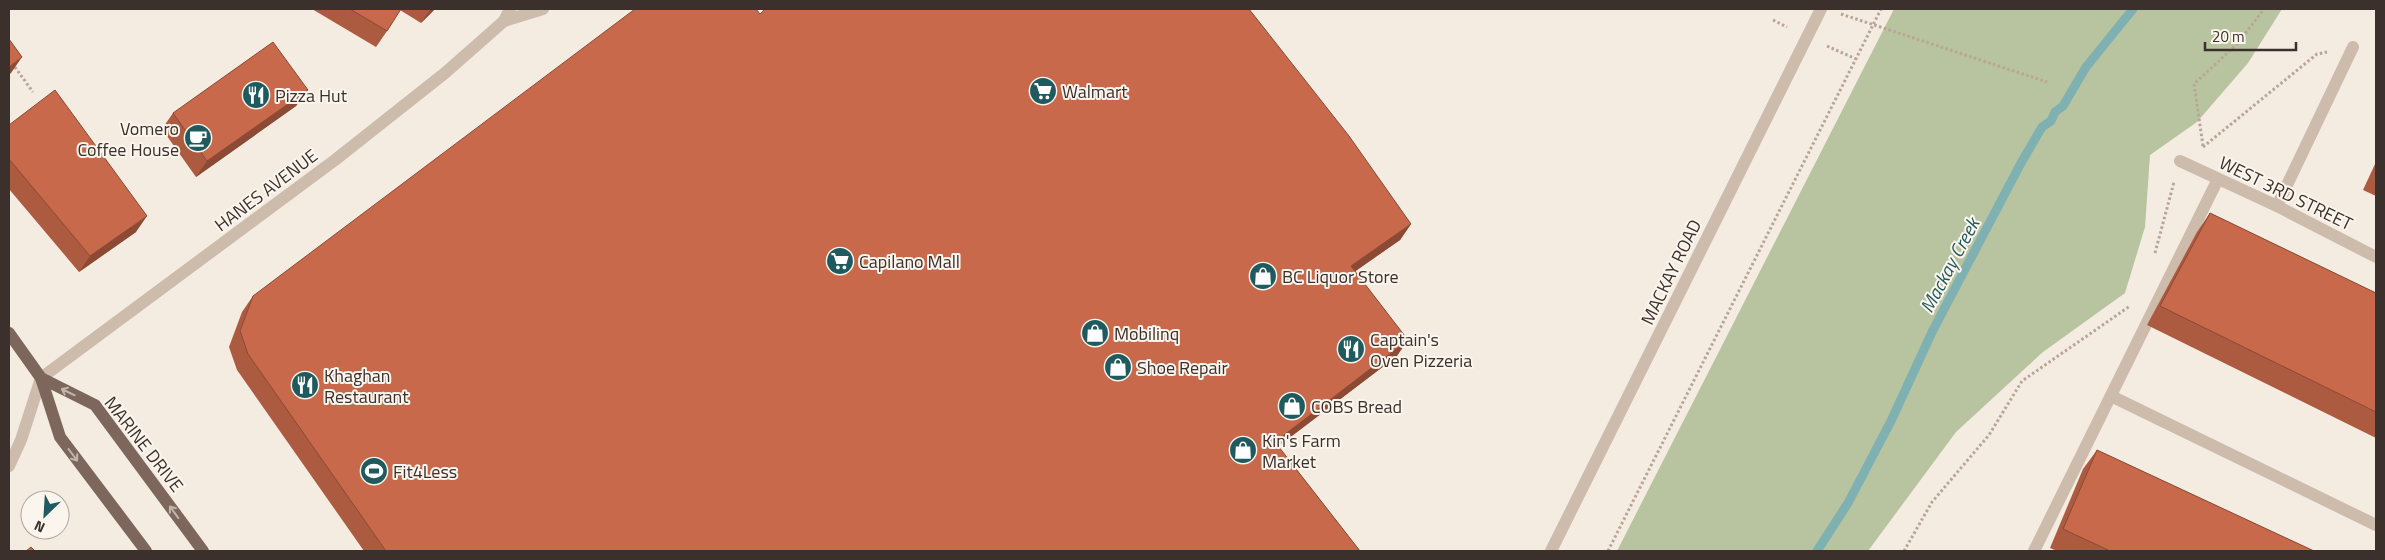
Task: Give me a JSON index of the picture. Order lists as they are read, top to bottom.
{
  "streets": {
    "main road": ["MARINE DRIVE"],
    "street": ["HANES AVENUE", "WEST 3RD STREET", "MACKAY ROAD"]
  },
  "crossings": [
    ["HANES AVENUE", "MARINE DRIVE"]
  ],
  "water": ["Mackay Creek"],
  "places": {
    "supermarket": ["Walmart", "Capilano Mall"],
    "restaurant": ["Pizza Hut", "Captain's Oven Pizzeria", "Khaghan Restaurant"],
    "cafe": ["Vomero Coffee House"],
    "shop": [
      "BC Liquor Store",
      "Mobilinq",
      "Shoe Repair",
      "COBS Bread",
      "Kin's Farm Market"
    ],
    "sports": ["Fit4Less"]
  },
  "scale_bar": "20 m",
  "north": "bottom left"
}
